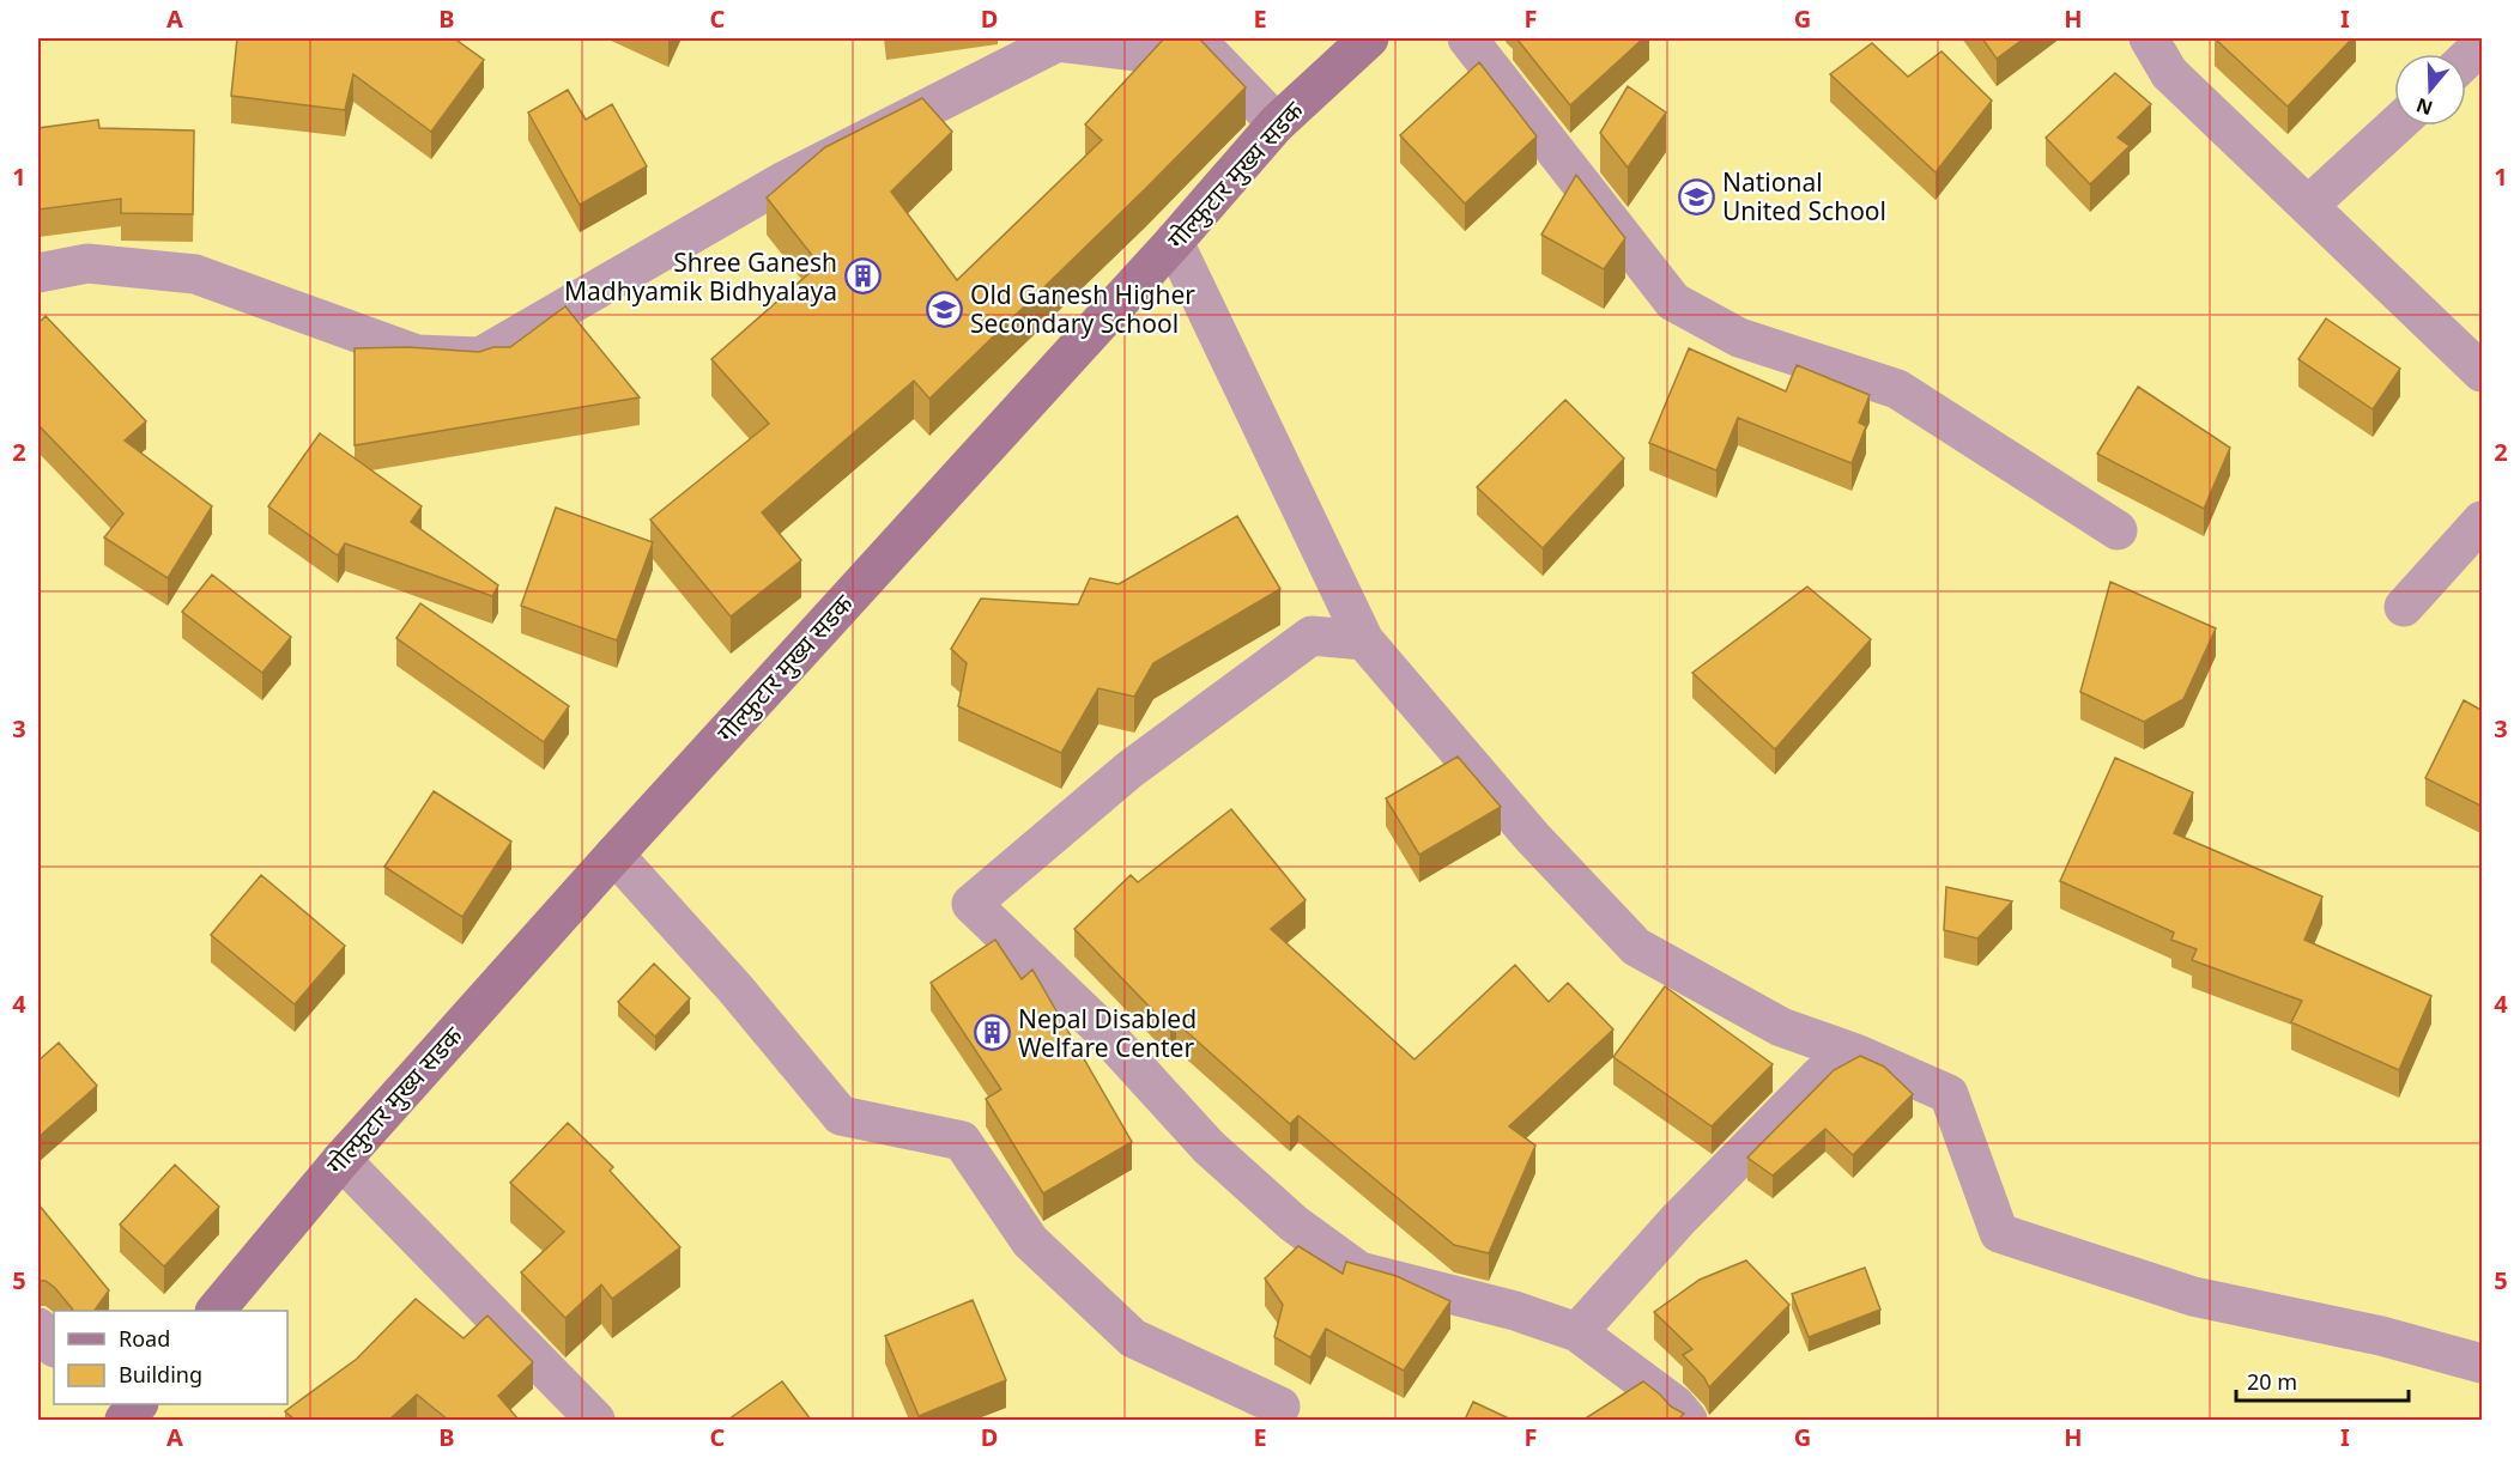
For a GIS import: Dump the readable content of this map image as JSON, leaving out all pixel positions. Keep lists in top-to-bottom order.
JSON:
{
  "streets": {
    "main road": ["गोल्फुटार मुख्य सडक"]
  },
  "places": {
    "school or university": ["National United School", "Old Ganesh Higher Secondary School"],
    "building": ["Shree Ganesh Madhyamik Bidhyalaya", "Nepal Disabled Welfare Center"]
  },
  "legend": ["Road", "Building"],
  "scale_bar": "20 m",
  "north": "bottom",
  "grid": {
    "columns": [
      "A",
      "B",
      "C",
      "D",
      "E",
      "F",
      "G",
      "H",
      "I"
    ],
    "rows": [
      "1",
      "2",
      "3",
      "4",
      "5"
    ]
  }
}
